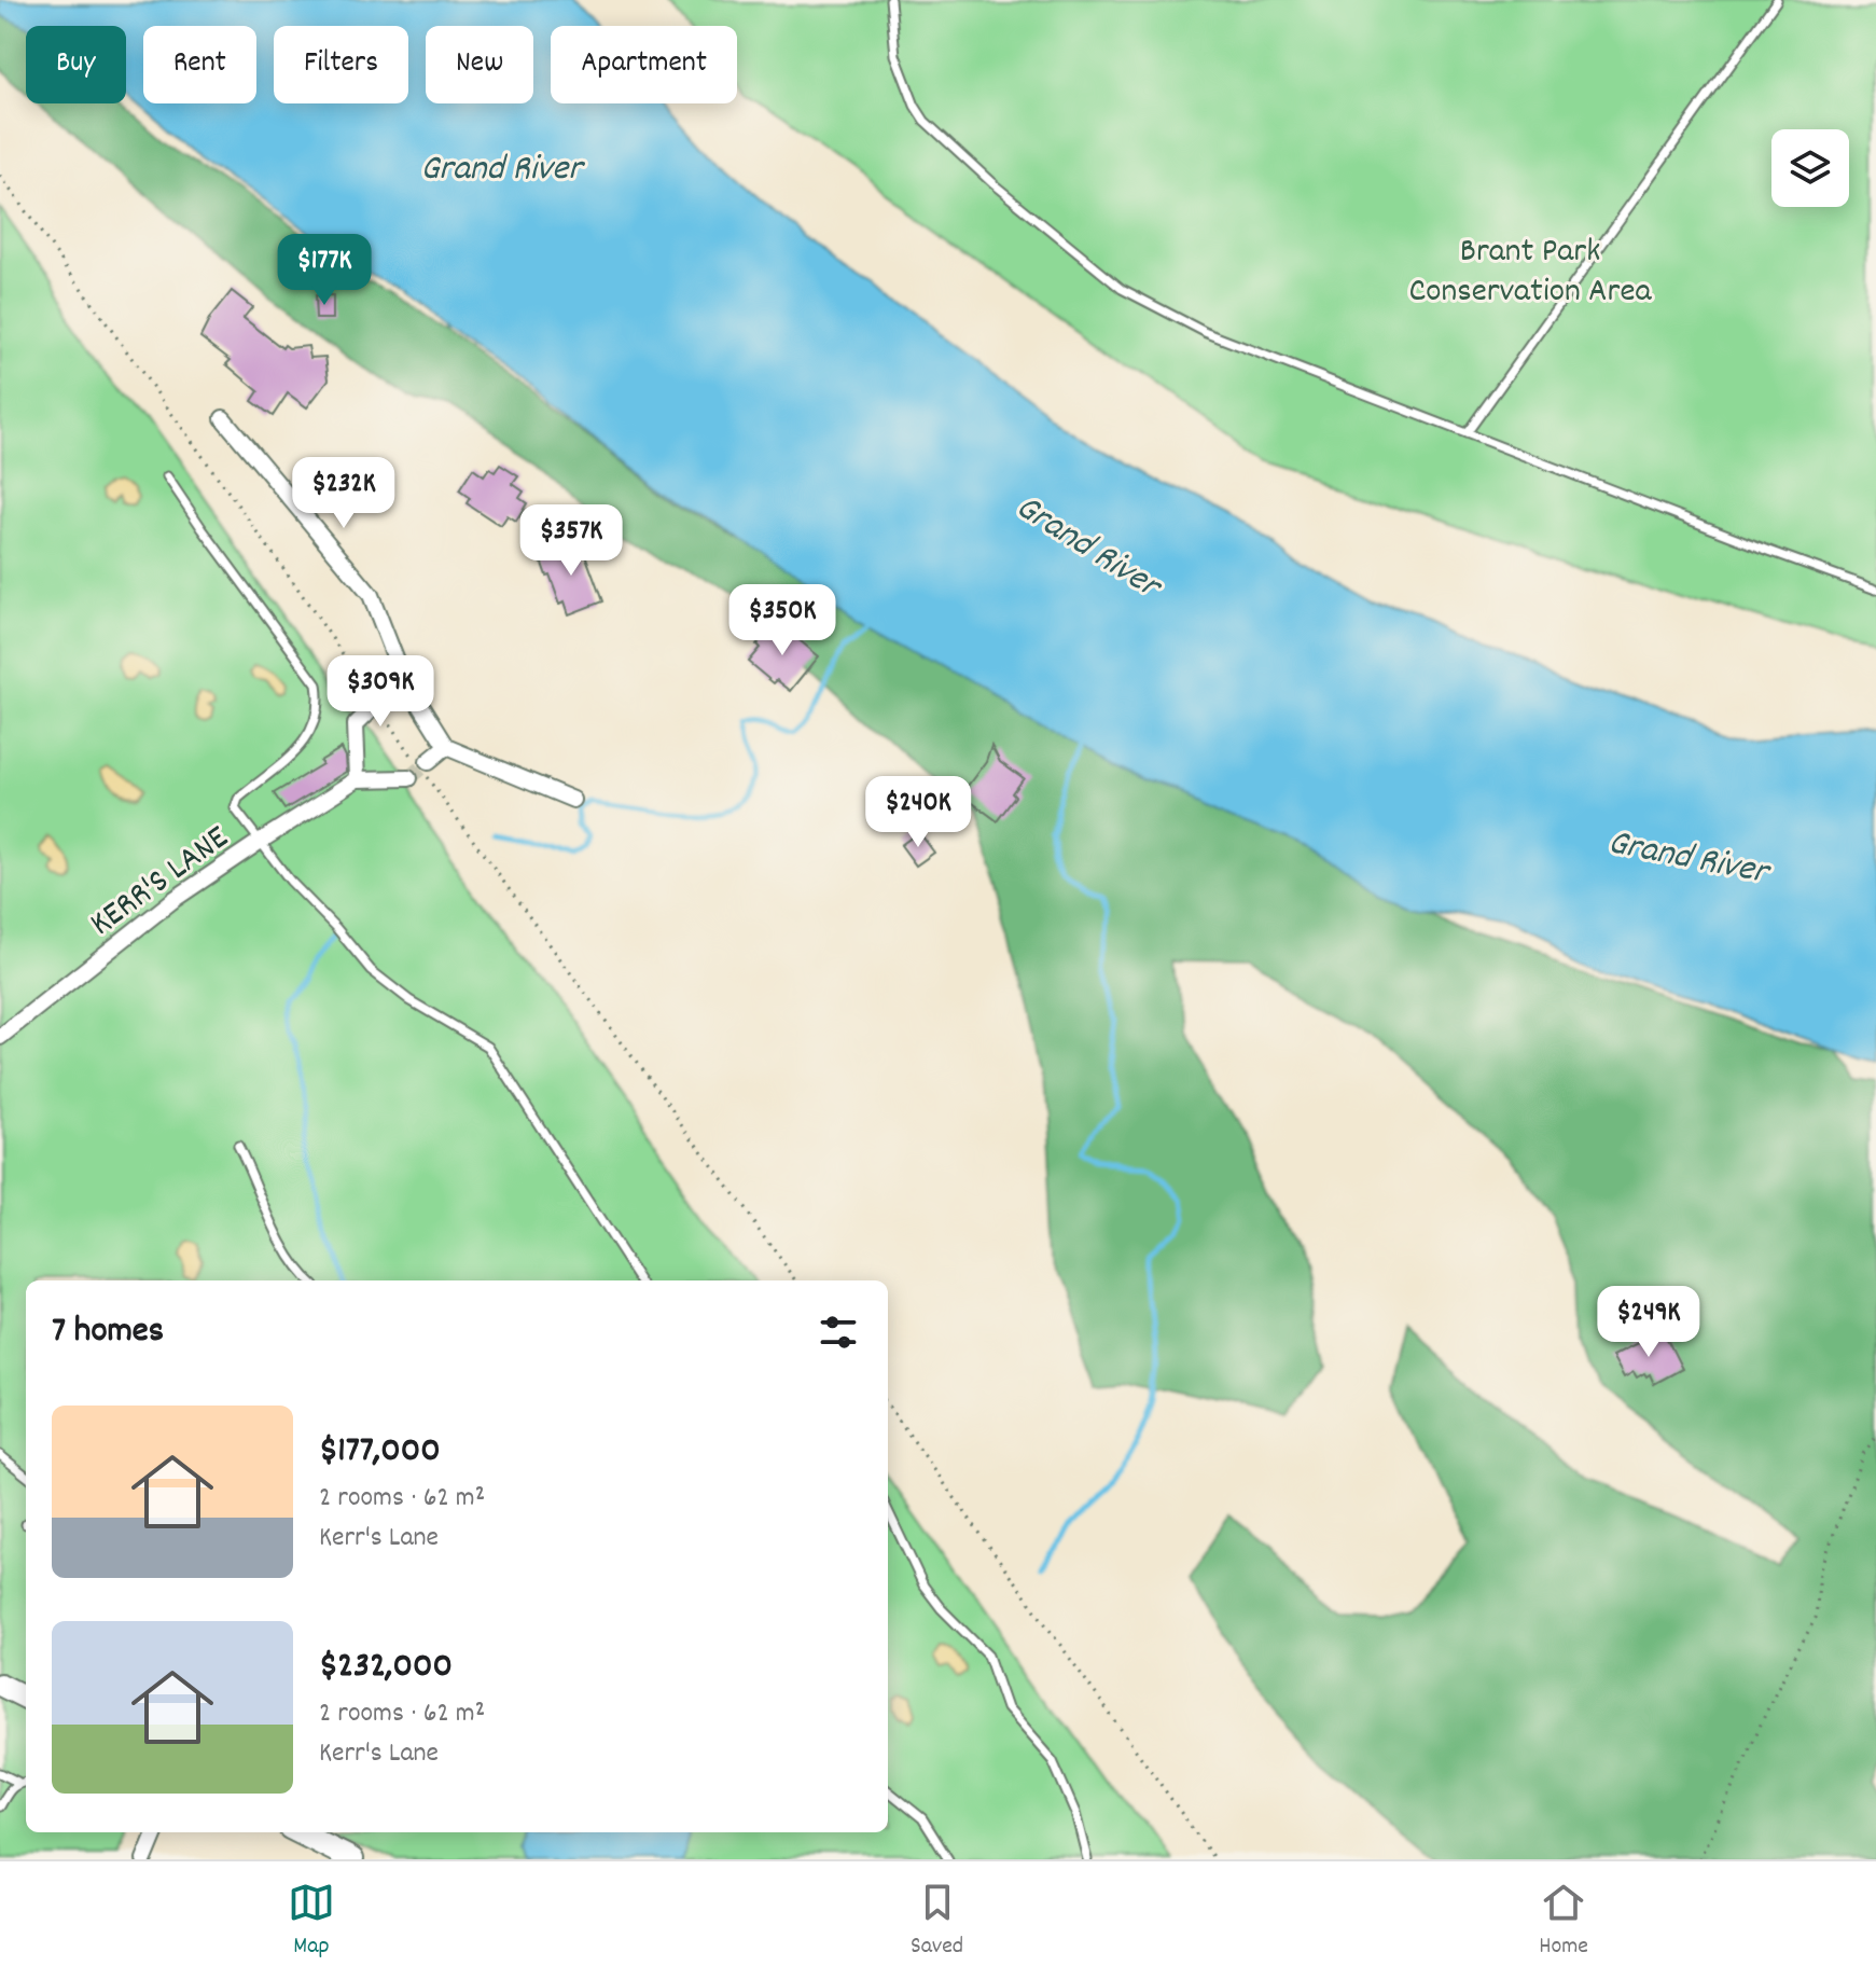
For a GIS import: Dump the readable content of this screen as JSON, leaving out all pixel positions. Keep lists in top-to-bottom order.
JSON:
{
  "streets": {
    "street": ["KERR'S LANE"]
  },
  "water": ["Grand River"],
  "parks": ["Brant Park Conservation Area"],
  "page": {
    "chip": [
      "Buy",
      "Rent",
      "Filters",
      "New",
      "Apartment"
    ],
    "price": [
      "$177K",
      "$232K",
      "$357K",
      "$350K",
      "$309K",
      "$240K",
      "$249K"
    ],
    "heading": "7 homes",
    "list": [
      {
        "name": "$177,000",
        "note": "2 rooms · 62 m² · Kerr's Lane"
      },
      {
        "name": "$232,000",
        "note": "2 rooms · 62 m² · Kerr's Lane"
      }
    ],
    "tabs": ["Map", "Saved", "Home"]
  }
}
